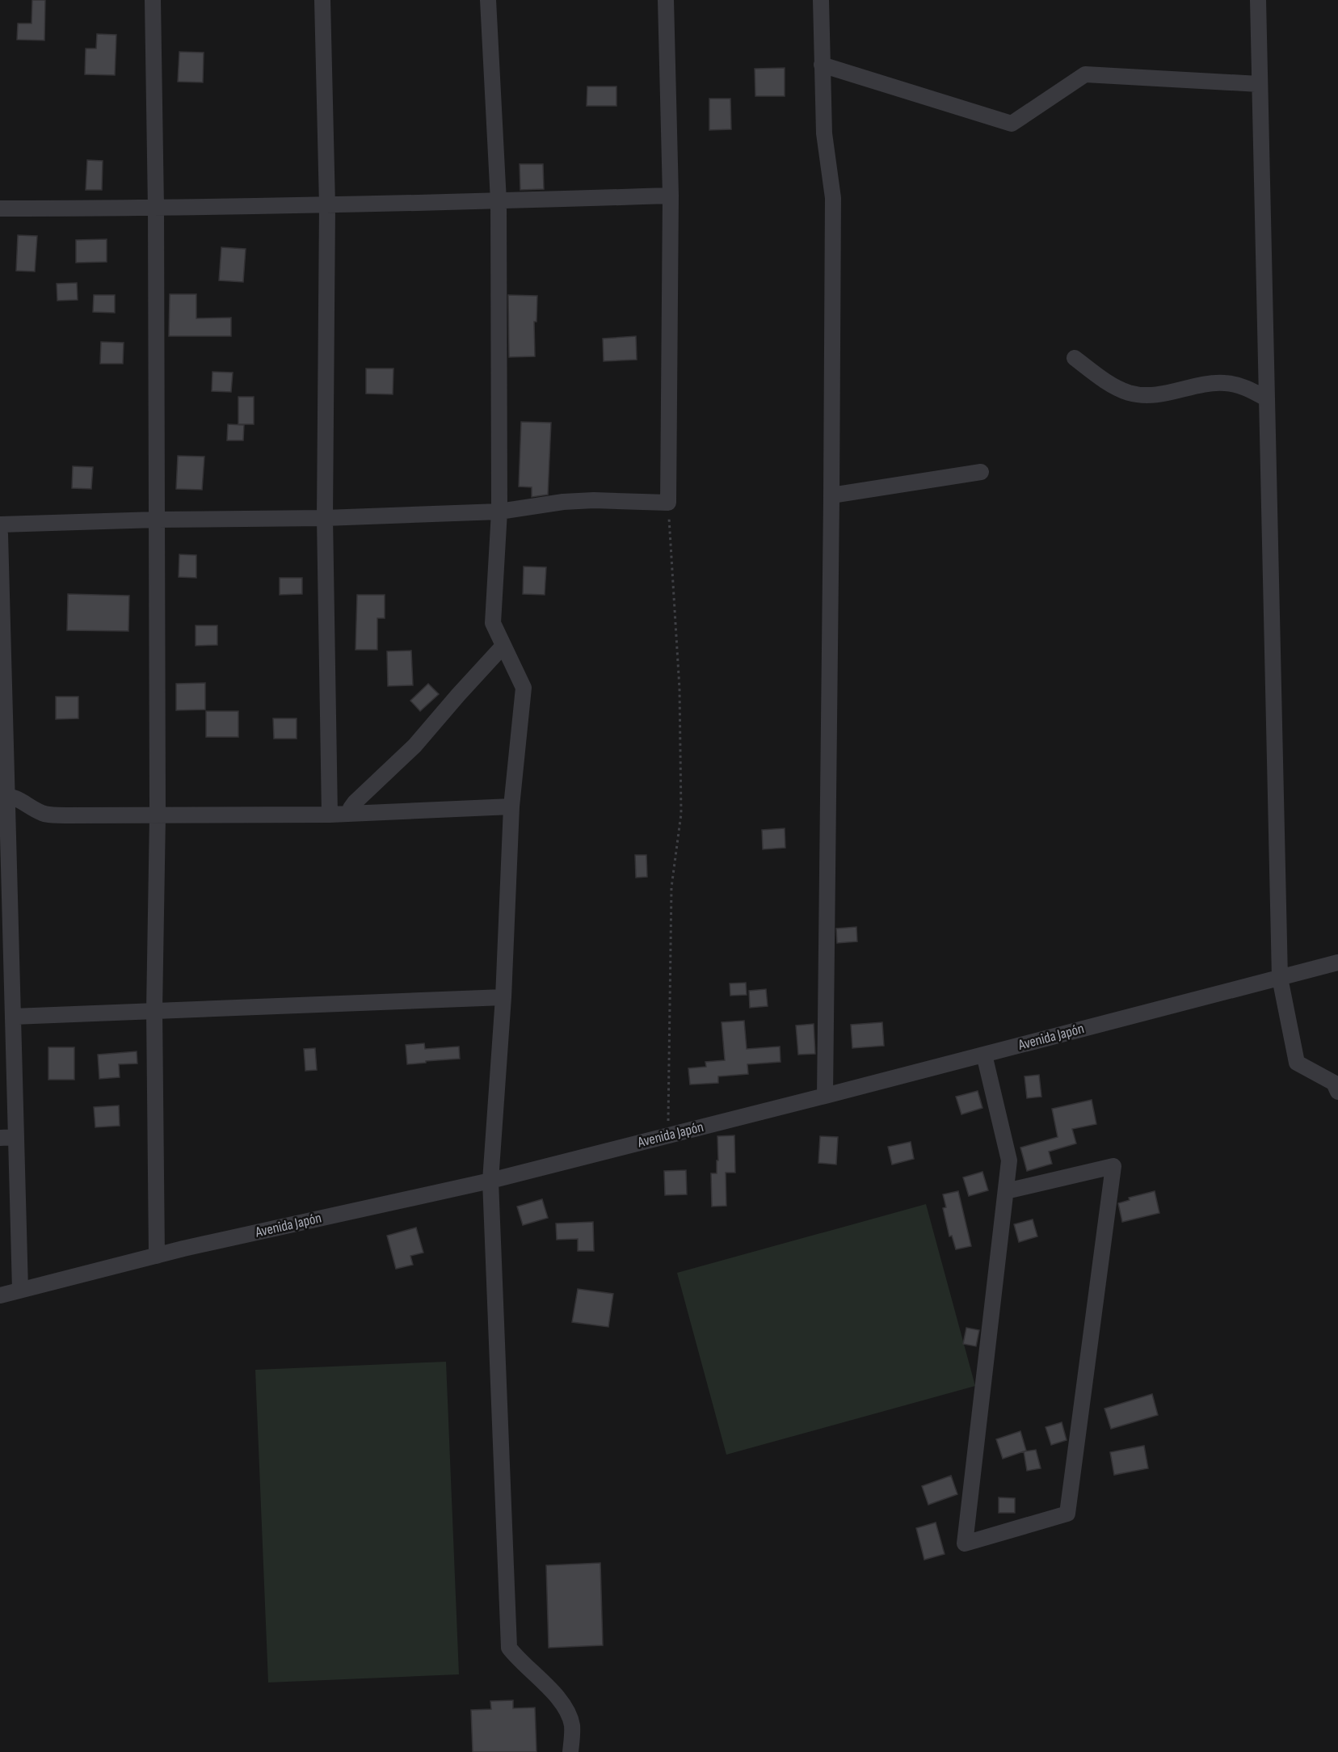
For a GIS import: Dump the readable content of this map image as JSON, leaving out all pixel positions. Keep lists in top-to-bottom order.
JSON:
{
  "streets": {
    "street": ["Avenida Japón"]
  }
}
